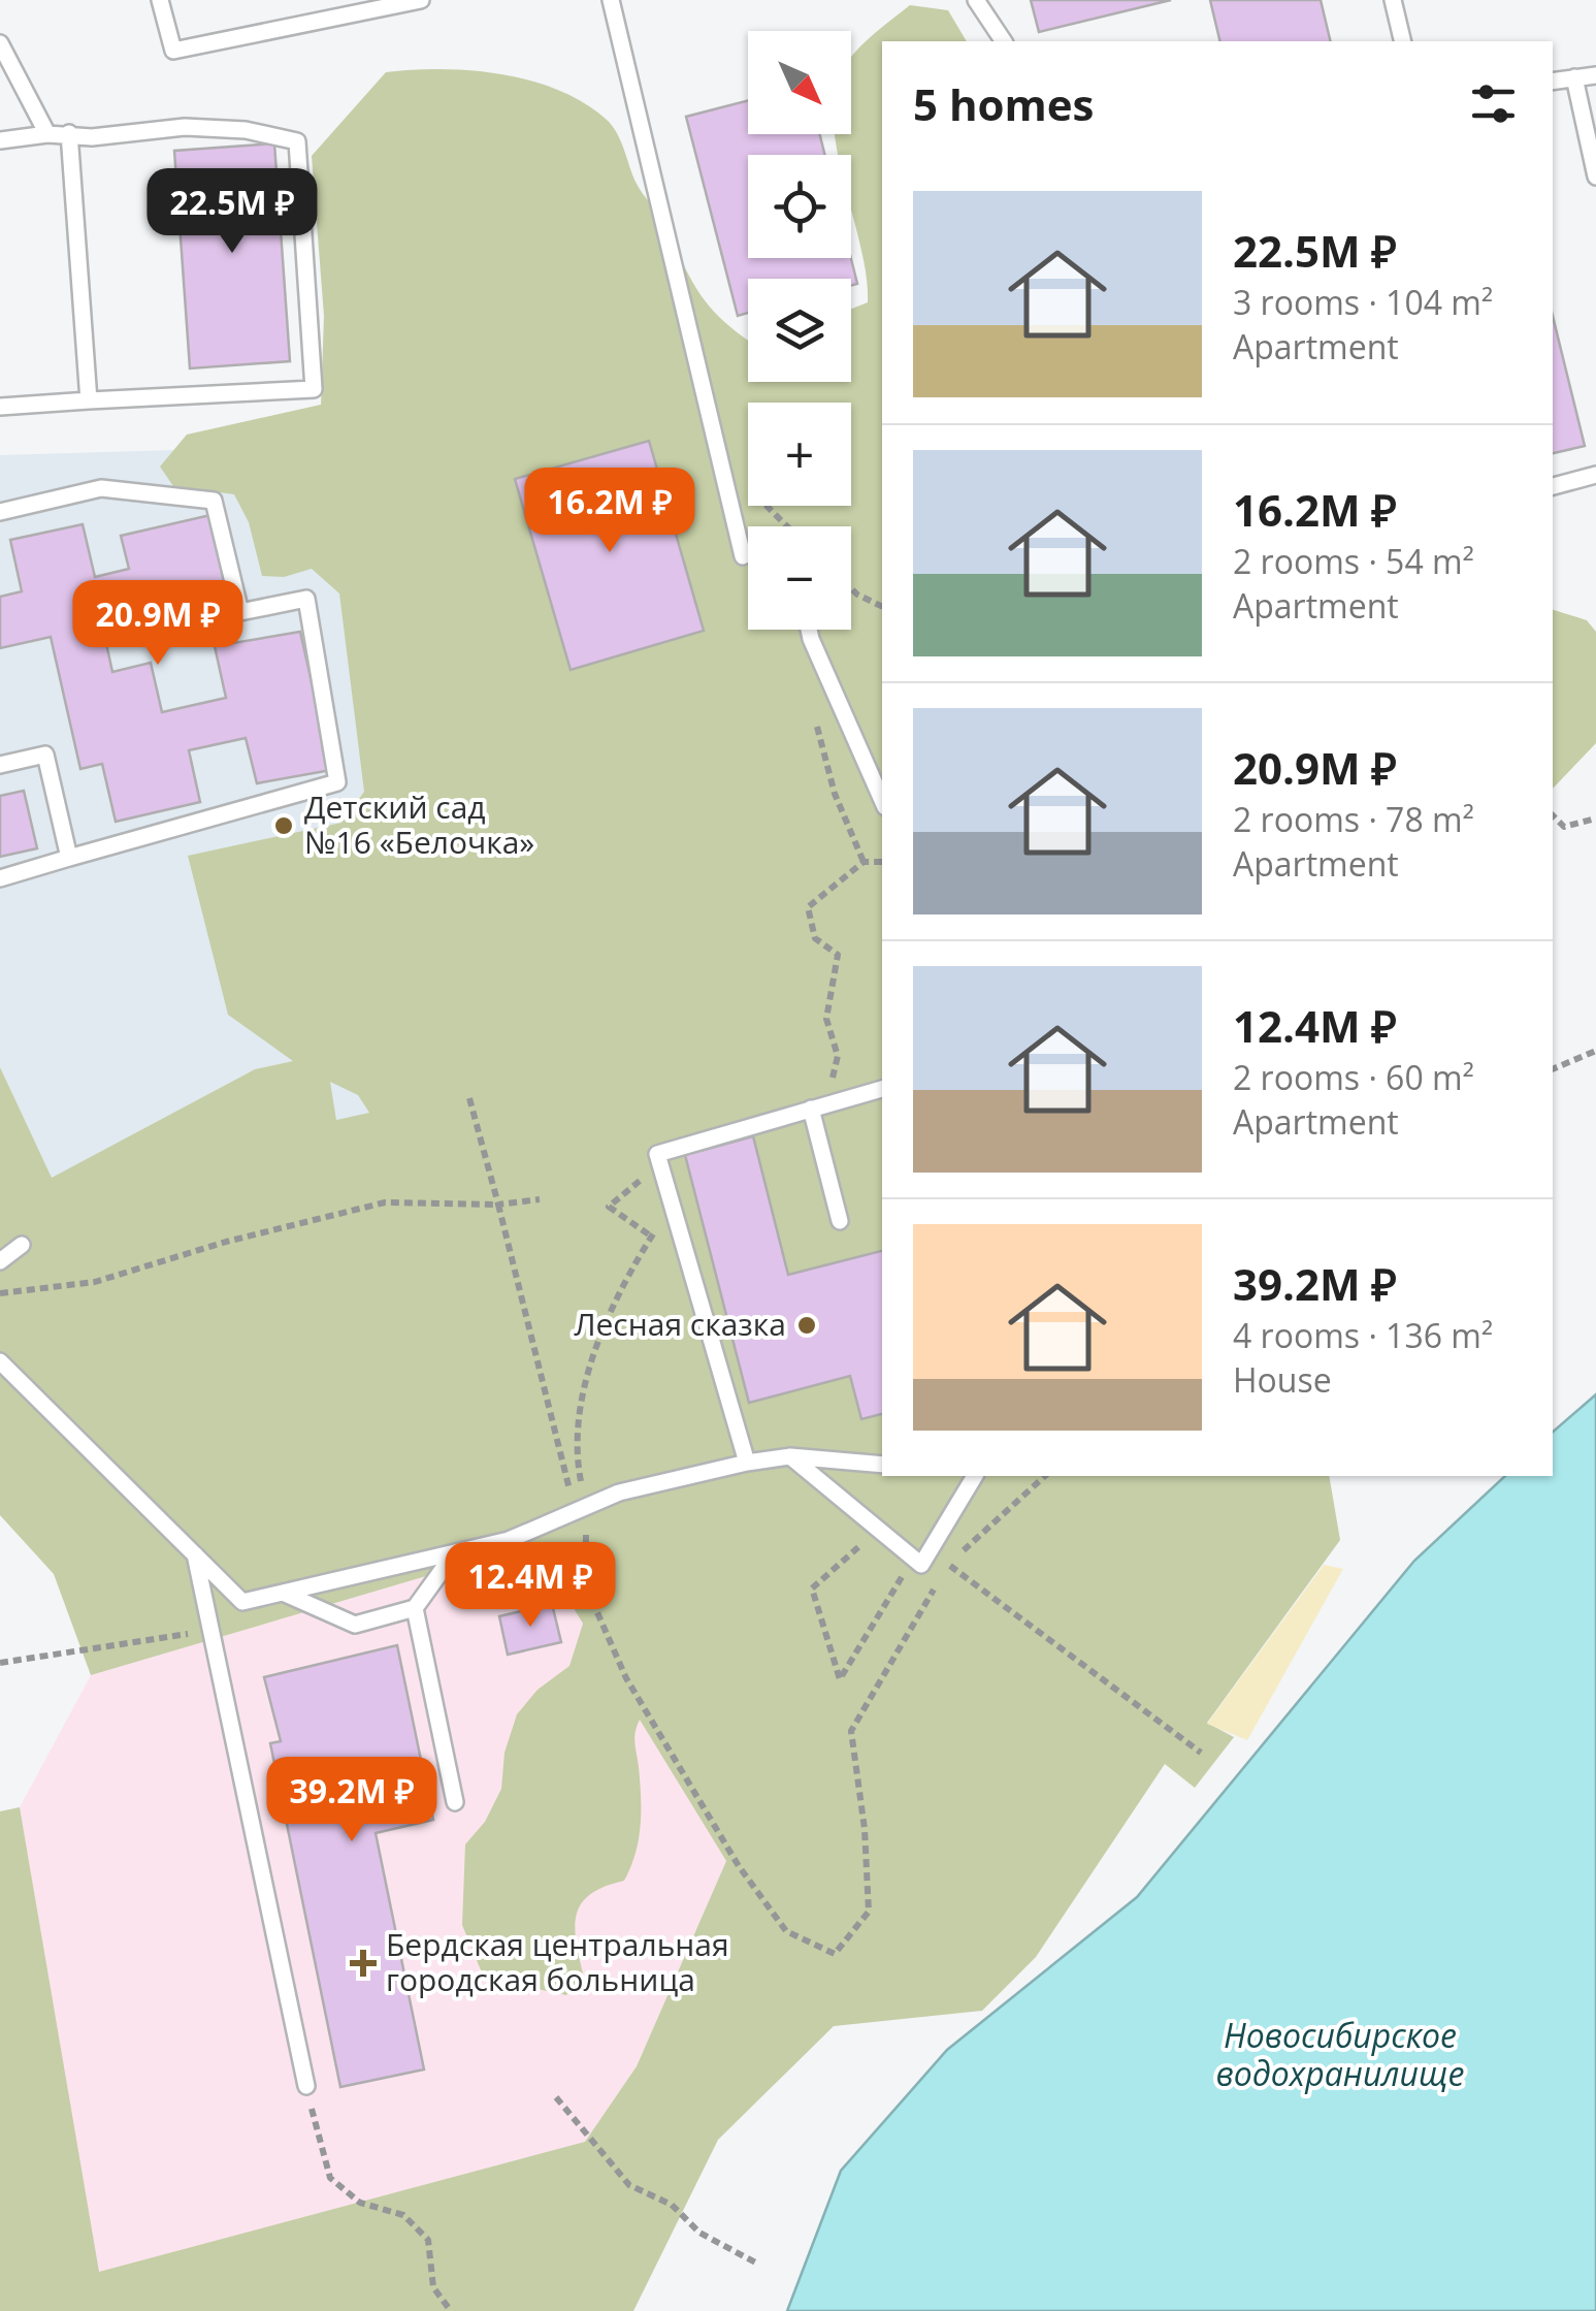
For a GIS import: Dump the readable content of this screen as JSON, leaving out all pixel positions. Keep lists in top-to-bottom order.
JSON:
{
  "water": ["Новосибирское водохранилище"],
  "places": {
    "other": ["Детский сад №16 «Белочка»", "Лесная сказка"],
    "health": ["Бердская центральная городская больница"]
  },
  "north": "bottom right",
  "page": {
    "map_buttons": ["+", "−"],
    "heading": "5 homes",
    "list": [
      {
        "name": "22.5M ₽",
        "note": "3 rooms · 104 m² · Apartment"
      },
      {
        "name": "16.2M ₽",
        "note": "2 rooms · 54 m² · Apartment"
      },
      {
        "name": "20.9M ₽",
        "note": "2 rooms · 78 m² · Apartment"
      },
      {
        "name": "12.4M ₽",
        "note": "2 rooms · 60 m² · Apartment"
      },
      {
        "name": "39.2M ₽",
        "note": "4 rooms · 136 m² · House"
      }
    ],
    "price": [
      "22.5M ₽",
      "16.2M ₽",
      "20.9M ₽",
      "12.4M ₽",
      "39.2M ₽"
    ]
  }
}
